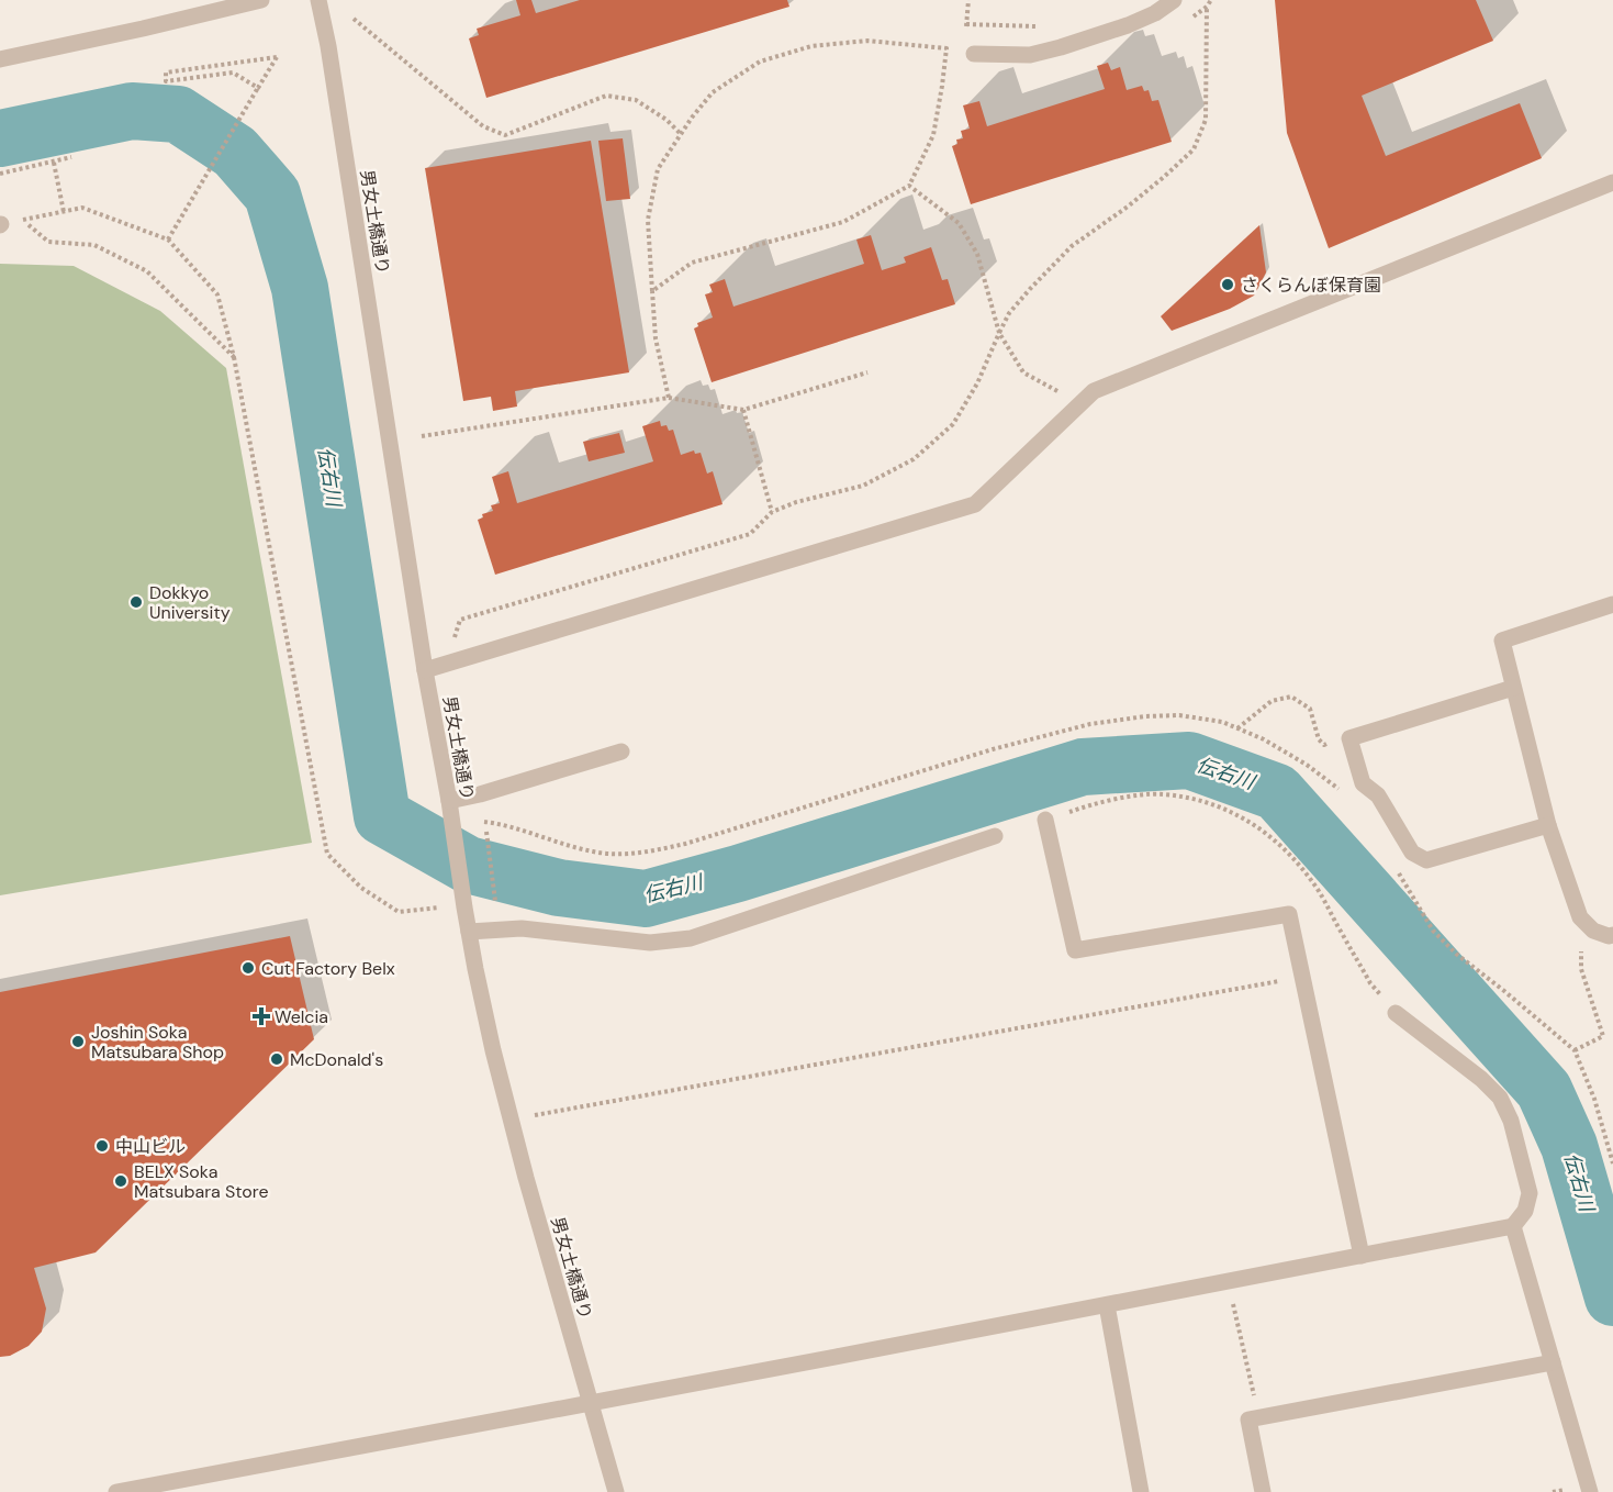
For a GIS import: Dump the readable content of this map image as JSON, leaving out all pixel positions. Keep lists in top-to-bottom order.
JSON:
{
  "streets": {
    "street": ["男女土橋通り"]
  },
  "water": ["伝右川"],
  "places": {
    "other": [
      "さくらんぼ保育園",
      "Dokkyo University",
      "Cut Factory Belx",
      "Joshin Soka Matsubara Shop",
      "McDonald's",
      "中山ビル",
      "BELX Soka Matsubara Store"
    ],
    "health": ["Welcia"]
  }
}
